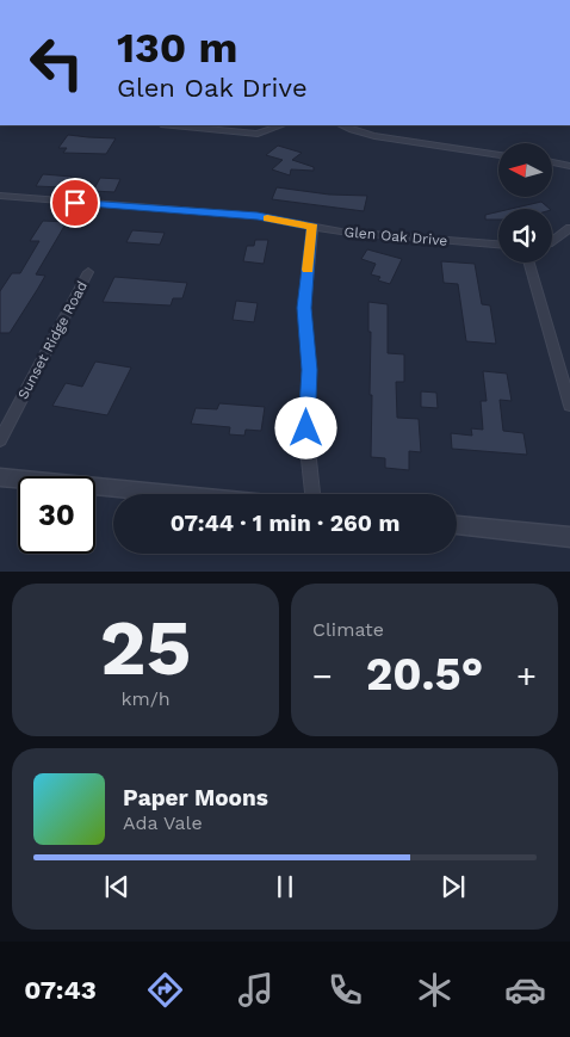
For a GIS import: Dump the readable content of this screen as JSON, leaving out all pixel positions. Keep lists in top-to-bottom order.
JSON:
{
  "streets": {
    "street": ["Glen Oak Drive", "Sunset Ridge Road"]
  },
  "north": "left",
  "page": {
    "turn": ["130 m", "Glen Oak Drive"],
    "limit": "30",
    "trip": "07:44 · 1 min · 260 m",
    "tile": [
      ["25", "km/h"],
      "Climate"
    ],
    "heat": ["−", "20.5°", "+"],
    "song": ["Paper Moons", "Ada Vale"],
    "tabs": "07:43"
  }
}
